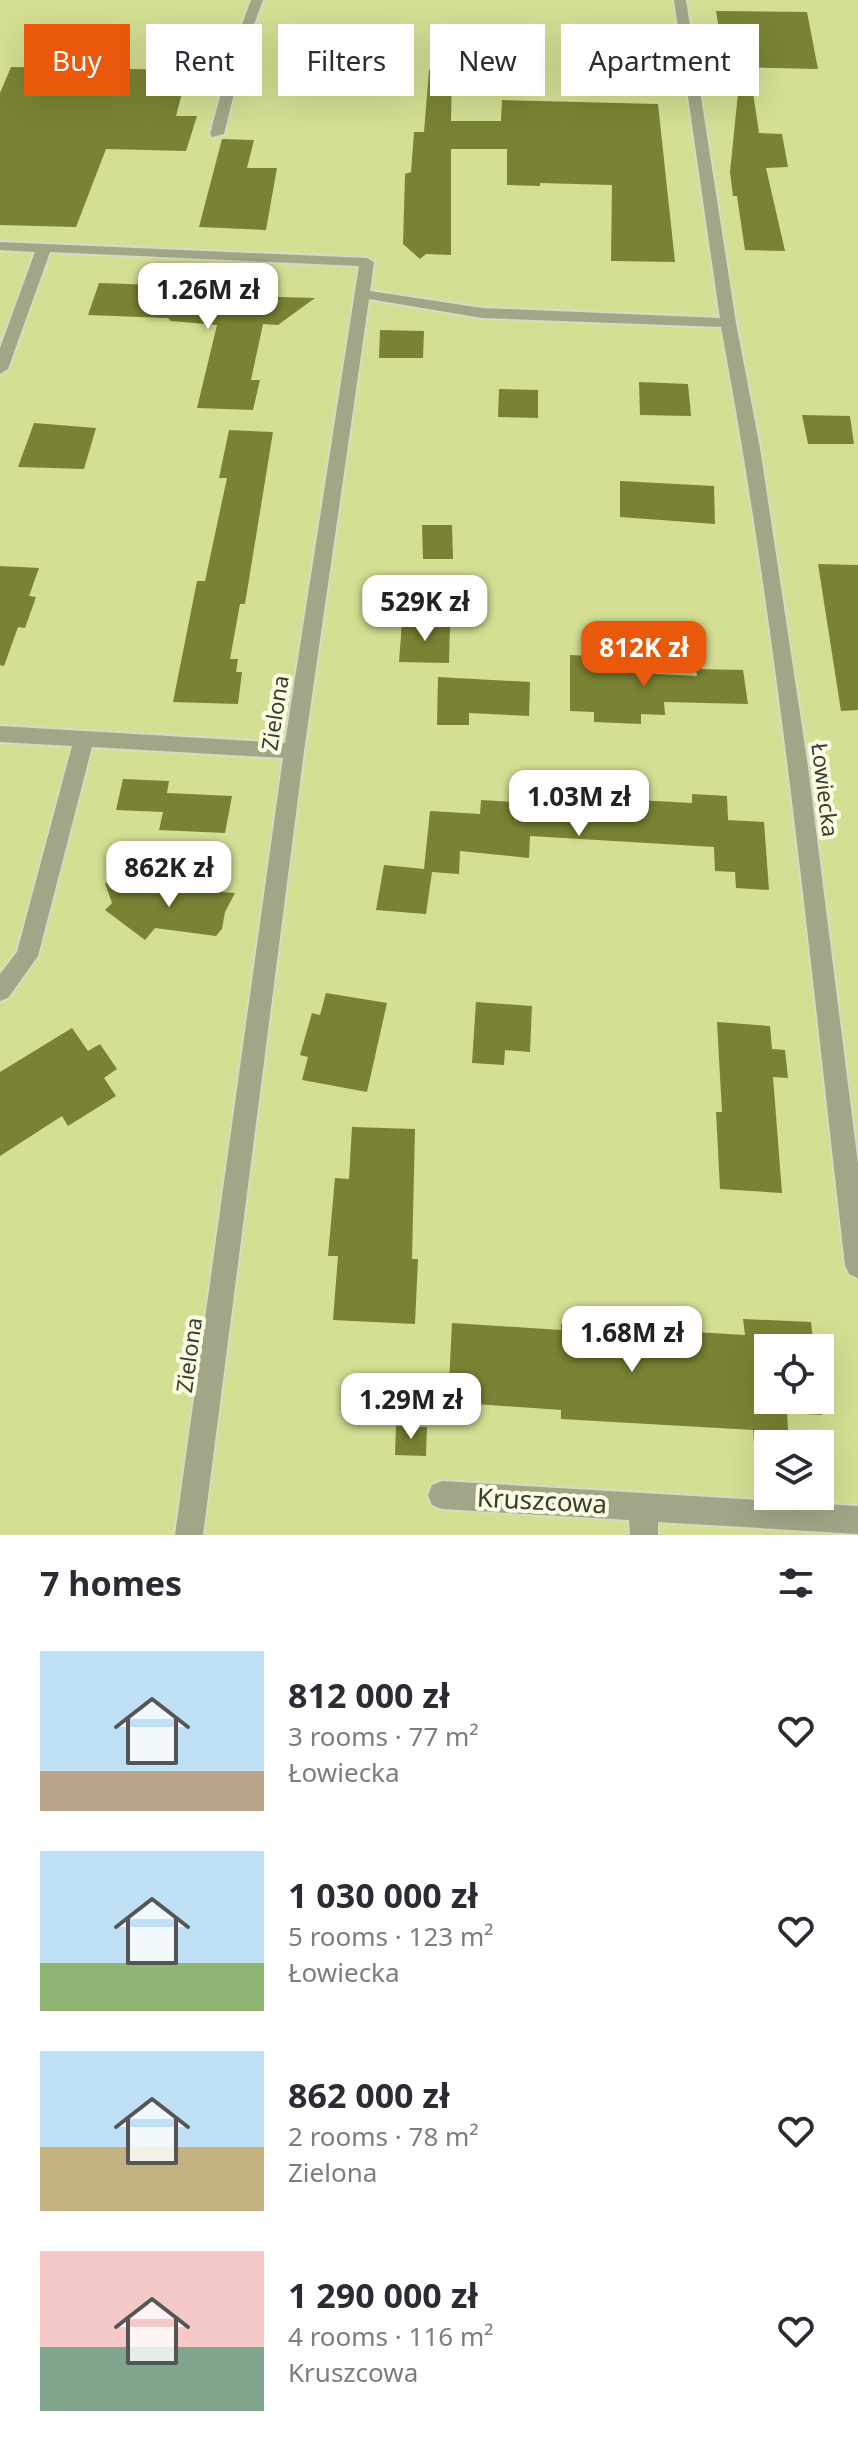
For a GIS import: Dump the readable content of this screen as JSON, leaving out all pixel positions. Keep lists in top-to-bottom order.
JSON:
{
  "streets": {
    "street": ["Zielona", "Łowiecka", "Kruszcowa"]
  },
  "page": {
    "chip": [
      "Buy",
      "Rent",
      "Filters",
      "New",
      "Apartment"
    ],
    "price": [
      "1.26M zł",
      "529K zł",
      "812K zł",
      "1.03M zł",
      "862K zł",
      "1.68M zł",
      "1.29M zł"
    ],
    "heading": "7 homes",
    "list": [
      {
        "name": "812 000 zł",
        "note": "3 rooms · 77 m² · Łowiecka"
      },
      {
        "name": "1 030 000 zł",
        "note": "5 rooms · 123 m² · Łowiecka"
      },
      {
        "name": "862 000 zł",
        "note": "2 rooms · 78 m² · Zielona"
      },
      {
        "name": "1 290 000 zł",
        "note": "4 rooms · 116 m² · Kruszcowa"
      }
    ]
  }
}
